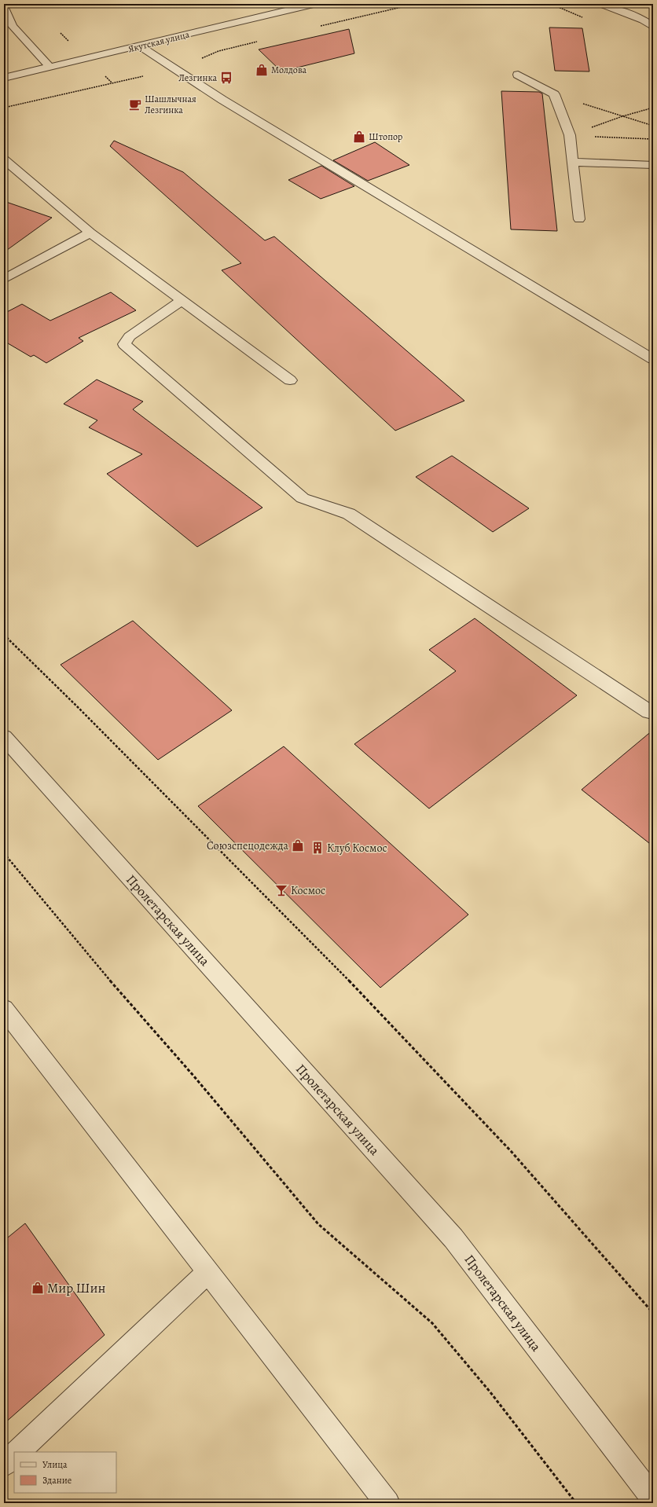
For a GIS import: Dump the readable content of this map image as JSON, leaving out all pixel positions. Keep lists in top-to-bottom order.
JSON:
{
  "streets": {
    "street": ["Якутская улица", "Пролетарская улица"]
  },
  "places": {
    "shop": [
      "Молдова",
      "Штопор",
      "Союзспецодежда",
      "Мир Шин"
    ],
    "bus stop": ["Лезгинка"],
    "cafe": ["Шашлычная Лезгинка"],
    "building": ["Клуб Космос"],
    "bar": ["Космос"]
  },
  "legend": ["Улица", "Здание"]
}
